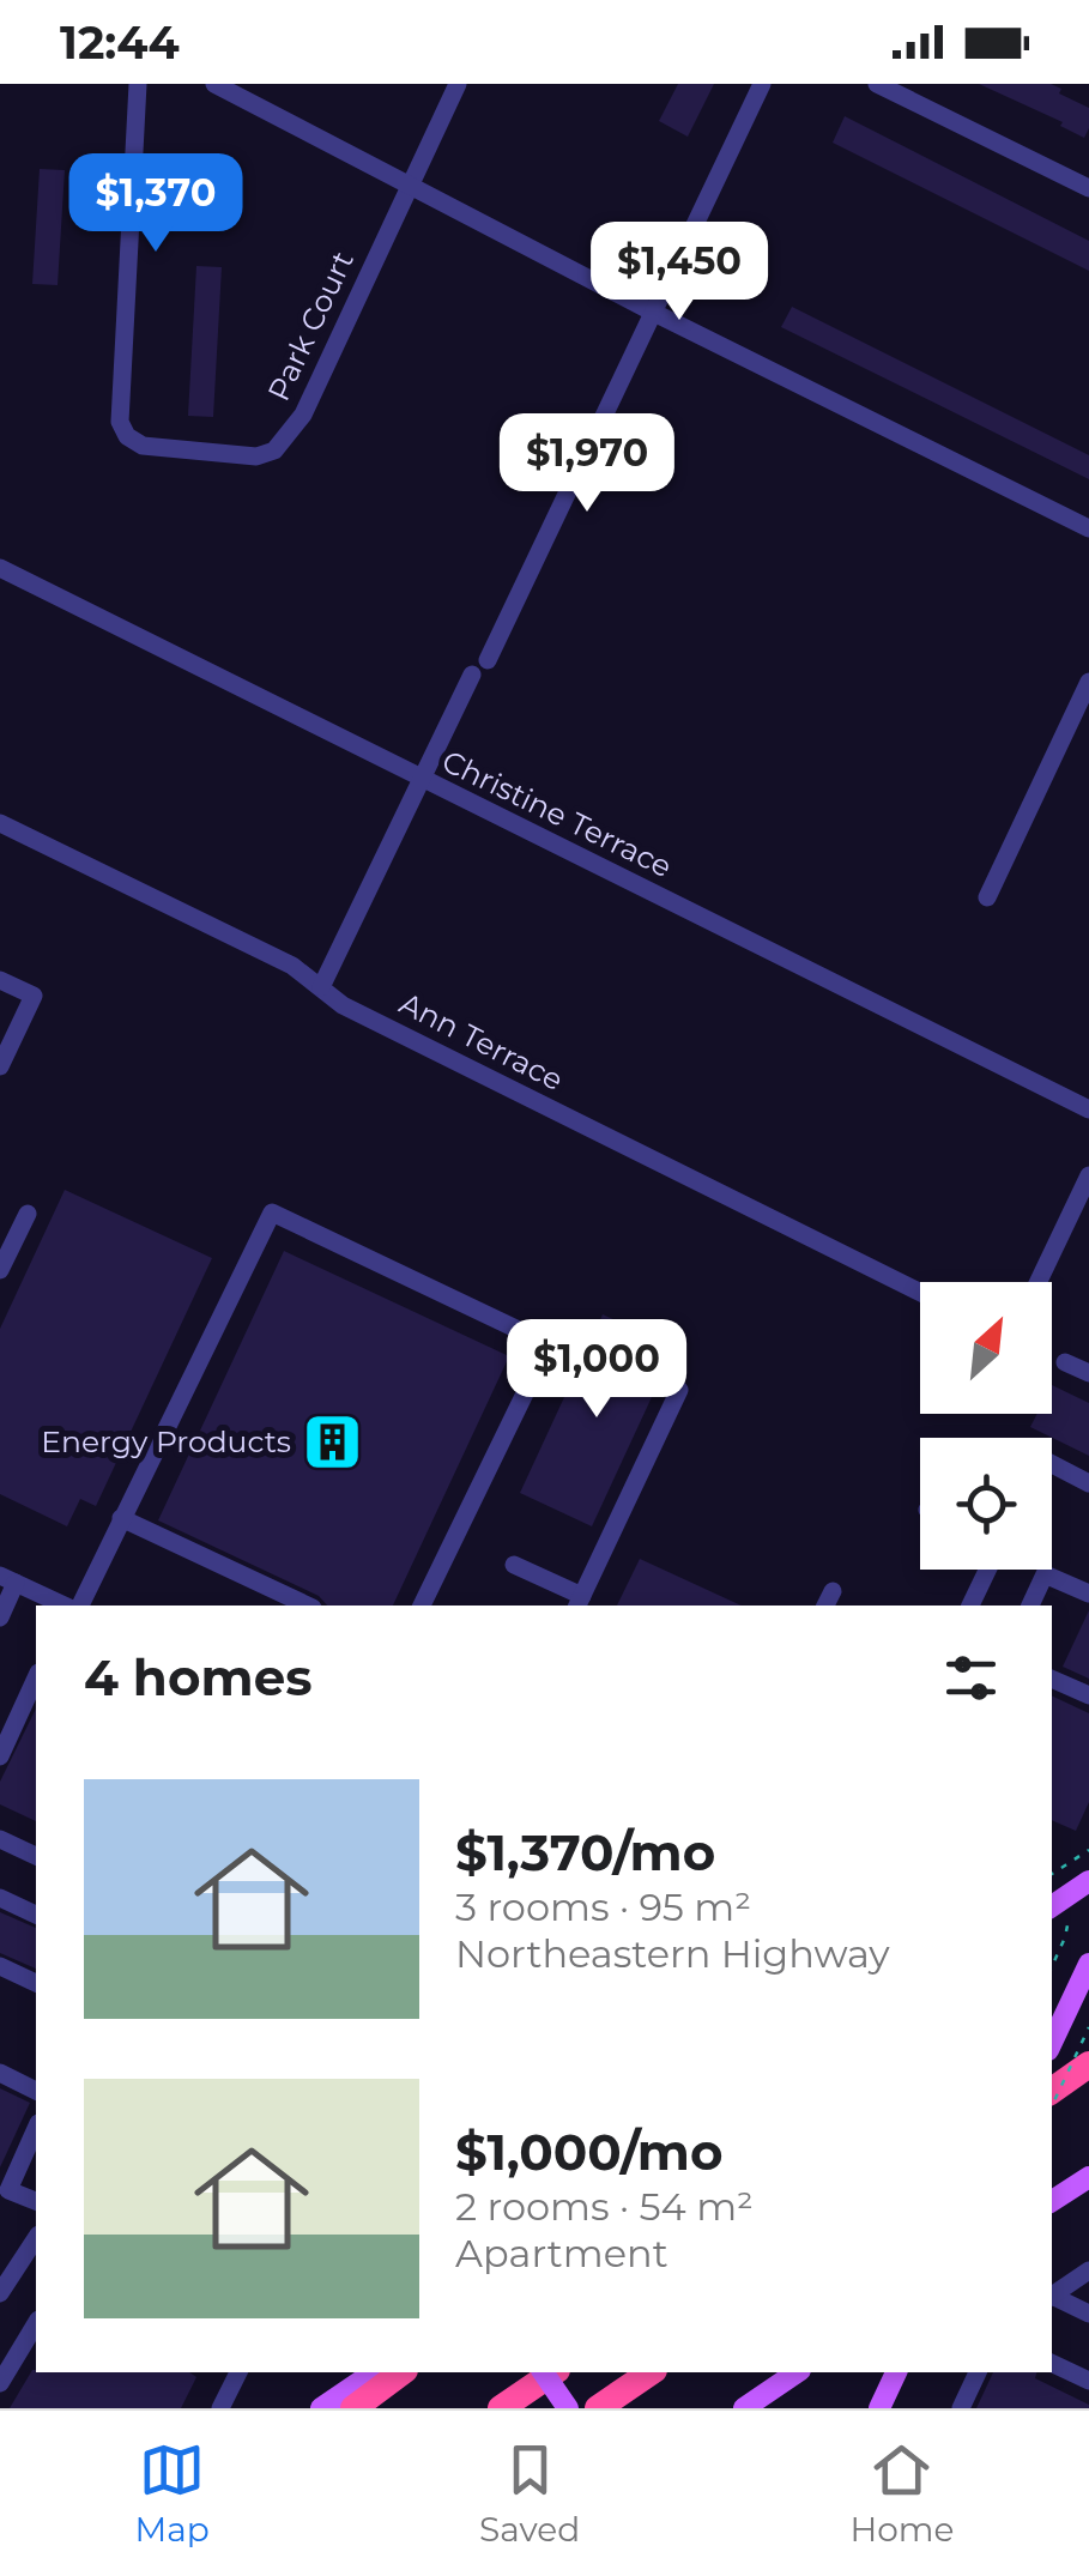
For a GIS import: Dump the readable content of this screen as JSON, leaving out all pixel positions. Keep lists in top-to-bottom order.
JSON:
{
  "streets": {
    "street": ["Park Court", "Christine Terrace", "Ann Terrace"]
  },
  "places": {
    "building": ["Energy Products"]
  },
  "north": "top right",
  "page": {
    "status": "12:44",
    "price": [
      "$1,370",
      "$1,450",
      "$1,970",
      "$1,000"
    ],
    "heading": "4 homes",
    "list": [
      {
        "name": "$1,370/mo",
        "note": "3 rooms · 95 m² · Northeastern Highway"
      },
      {
        "name": "$1,000/mo",
        "note": "2 rooms · 54 m² · Apartment"
      }
    ],
    "tabs": ["Map", "Saved", "Home"]
  }
}
